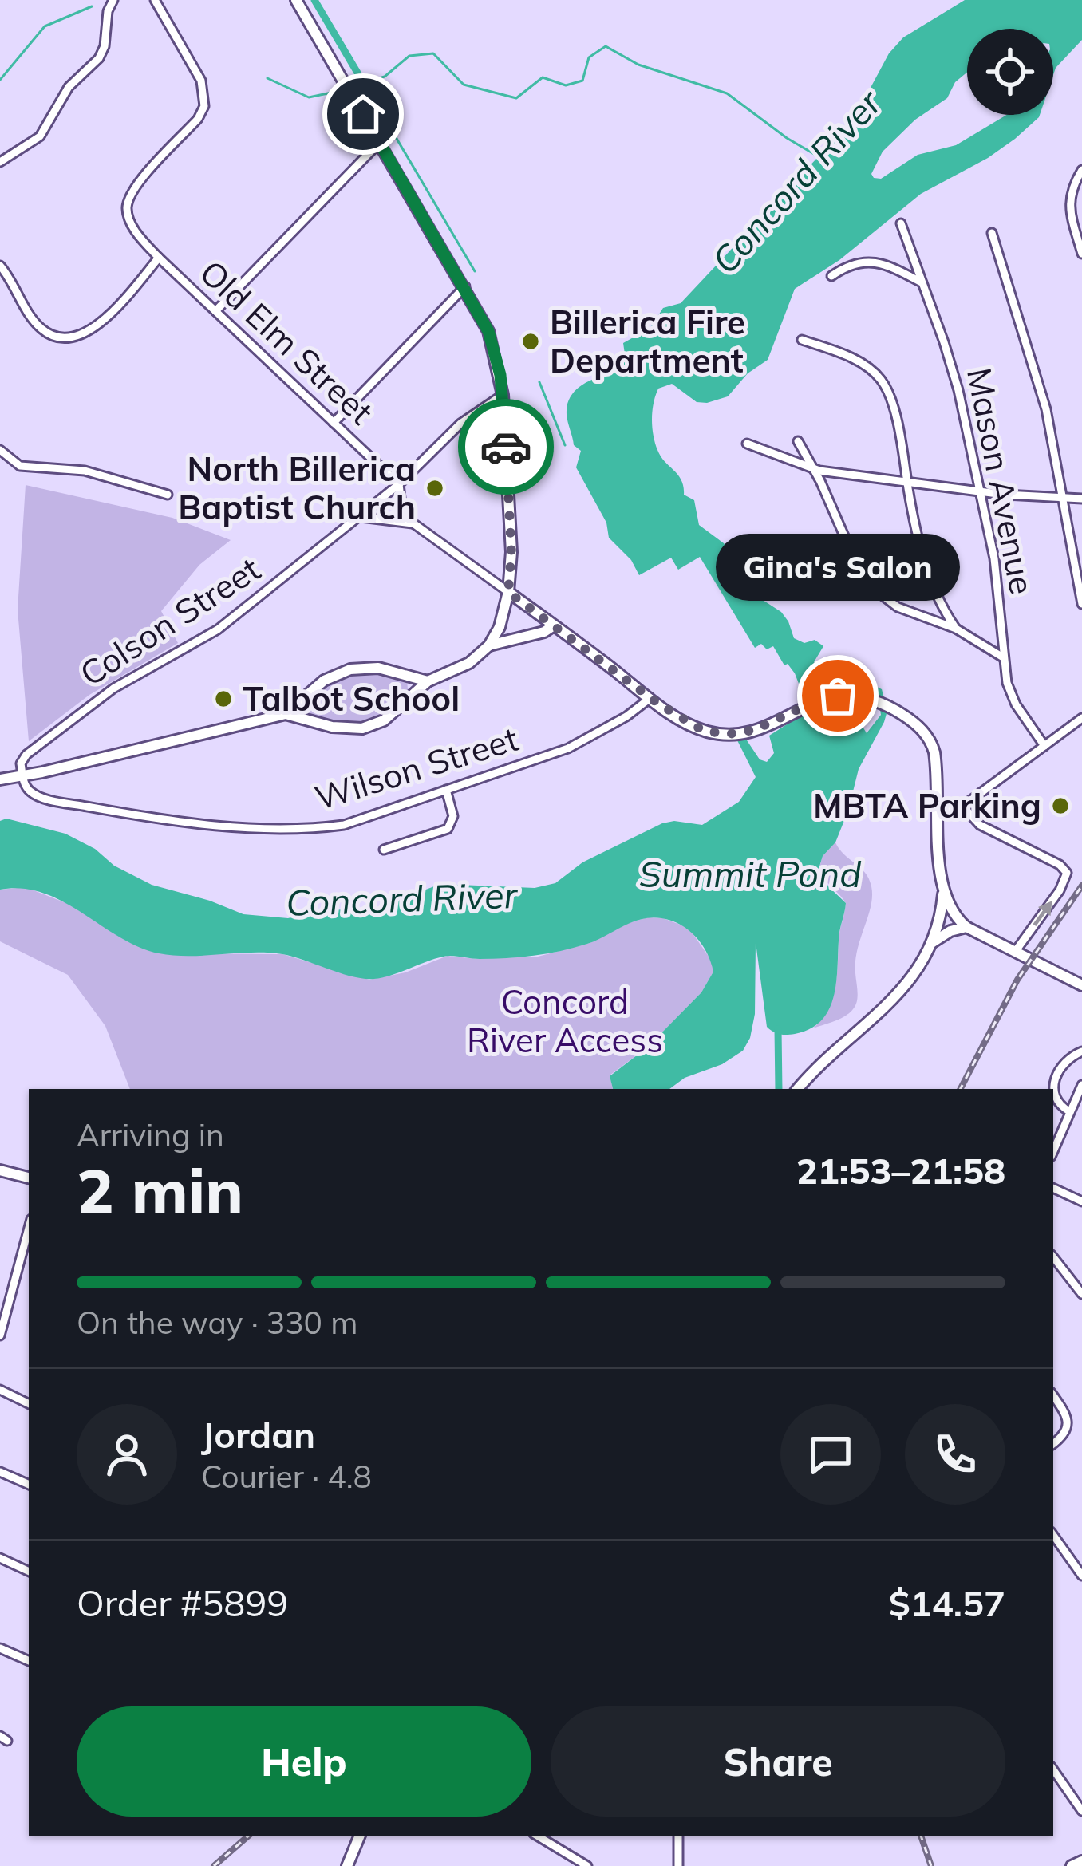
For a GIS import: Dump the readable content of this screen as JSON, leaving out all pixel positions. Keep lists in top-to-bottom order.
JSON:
{
  "streets": {
    "street": [
      "Old Elm Street",
      "Mason Avenue",
      "Colson Street",
      "Wilson Street"
    ]
  },
  "crossings": [
    ["Old Elm Street", "Colson Street"],
    ["Colson Street", "Wilson Street"]
  ],
  "water": ["Concord River", "Summit Pond"],
  "parks": ["Concord River Access"],
  "places": [
    "Billerica Fire Department",
    "North Billerica Baptist Church",
    "Gina's Salon",
    "Talbot School",
    "MBTA Parking"
  ],
  "page": {
    "bubble": "Gina's Salon",
    "heading": ["2 min", "Arriving in", "21:53–21:58"],
    "panel": [
      "Jordan",
      "Courier · 4.8",
      "Order #5899",
      "$14.57"
    ],
    "bar": "On the way · 330 m",
    "buttons": ["Help", "Share"]
  }
}
